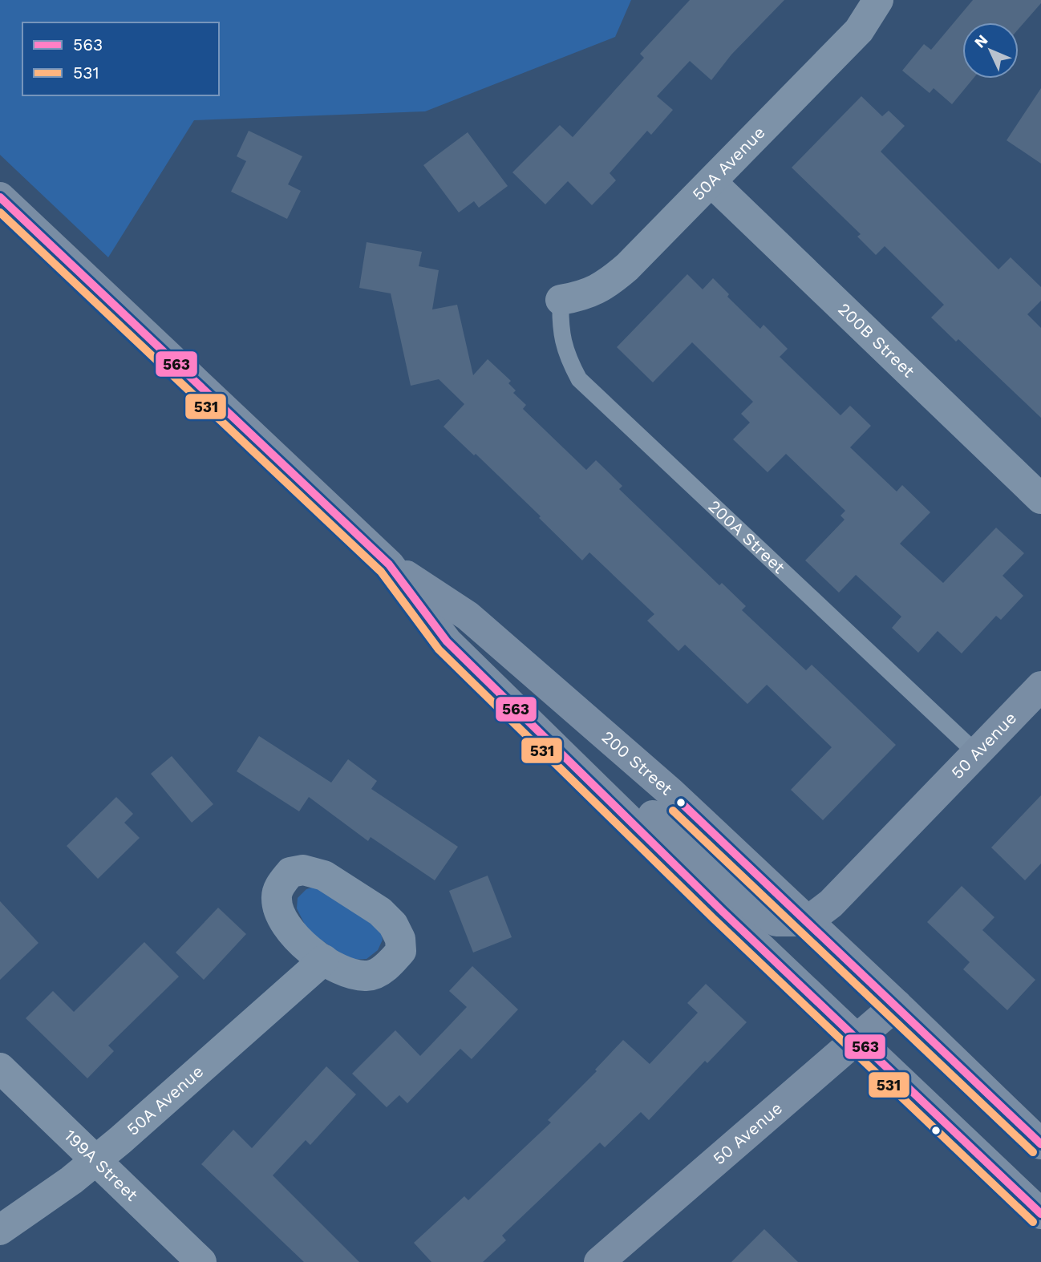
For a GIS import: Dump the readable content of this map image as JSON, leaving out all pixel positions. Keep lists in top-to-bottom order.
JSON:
{
  "streets": {
    "main road": ["50 Avenue", "200 Street"],
    "street": ["50A Avenue", "200B Street", "199A Street"],
    "lane": ["200A Street"]
  },
  "crossings": [
    ["50A Avenue", "200B Street"],
    ["50A Avenue", "200A Street"],
    ["50A Avenue", "199A Street"],
    ["200A Street", "50 Avenue"],
    ["50 Avenue", "200 Street"]
  ],
  "lines": ["transit line 563", "transit line 531"],
  "legend": ["563", "531"],
  "north": "top left"
}
